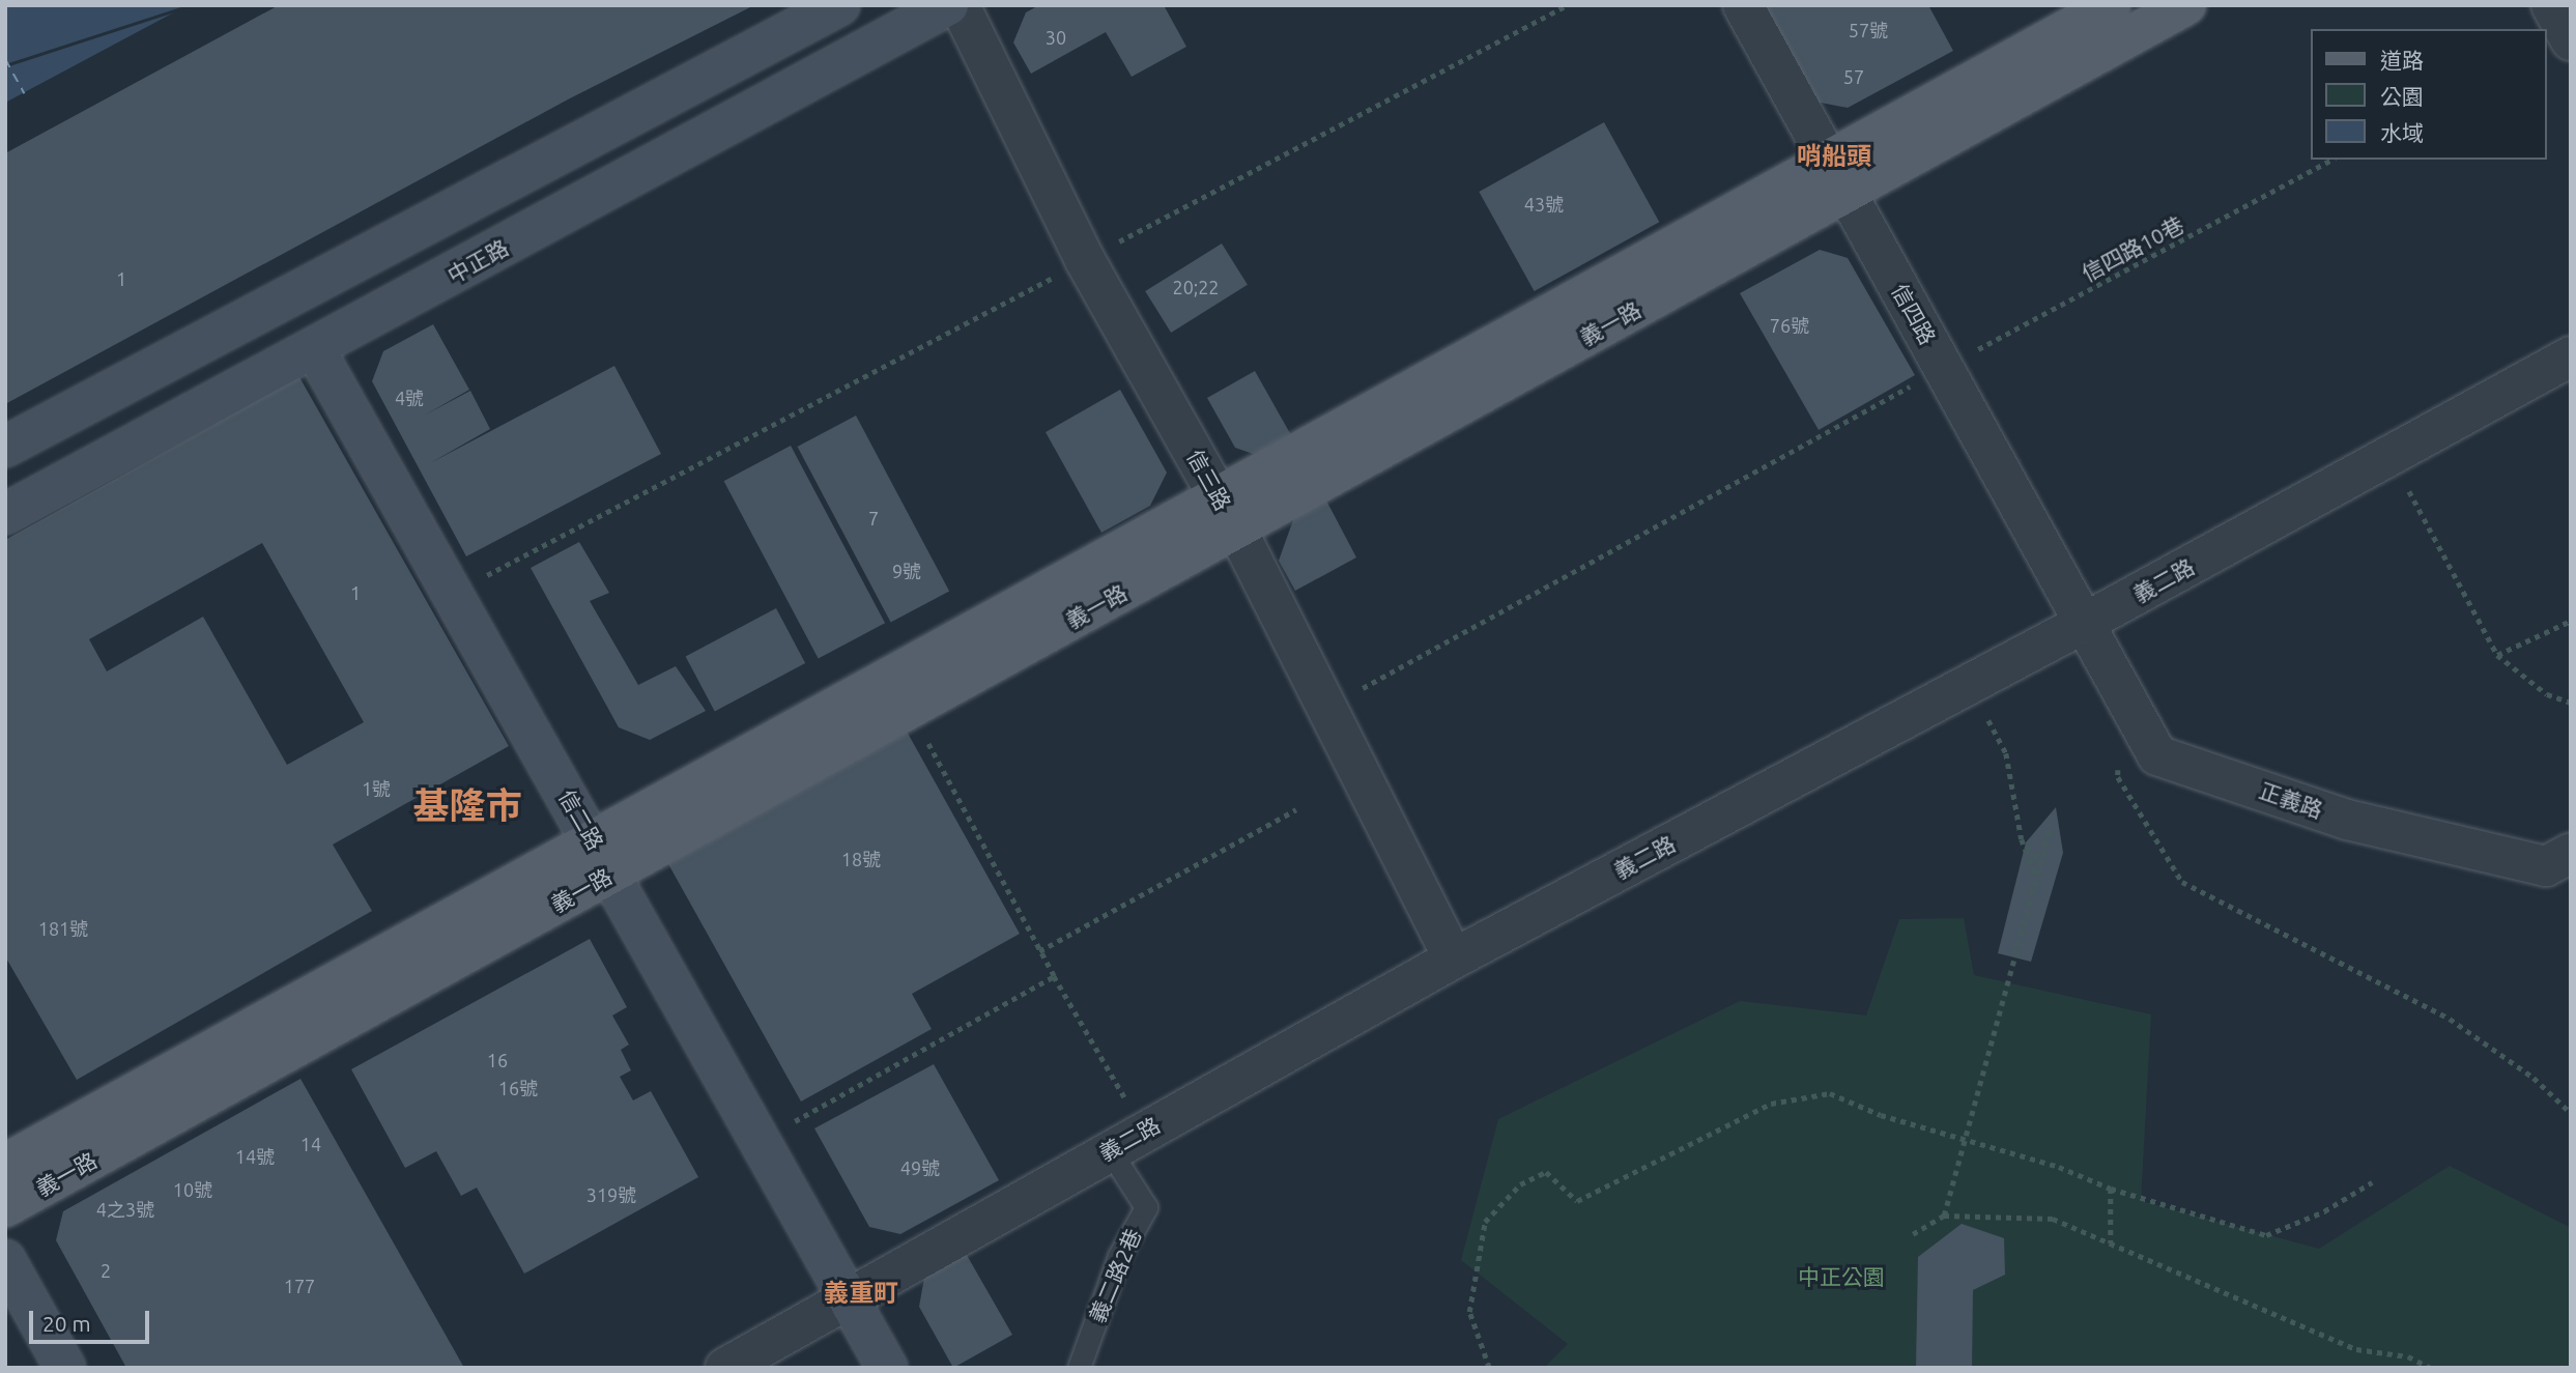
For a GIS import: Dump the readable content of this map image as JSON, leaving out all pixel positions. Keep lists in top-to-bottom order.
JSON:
{
  "streets": {
    "main road": ["義一路"],
    "street": [
      "中正路",
      "信四路",
      "信三路",
      "義二路",
      "正義路",
      "信二路"
    ],
    "lane": ["義二路2巷"],
    "path": ["信四路10巷"]
  },
  "crossings": [
    ["信四路10巷", "信四路"],
    ["信四路10巷", "信三路"],
    ["中正路", "信二路"],
    ["信四路", "義一路"],
    ["信四路", "義二路"],
    ["信四路", "正義路"],
    ["義一路", "信三路"],
    ["義一路", "信二路"],
    ["信三路", "義二路"],
    ["義二路", "正義路"],
    ["義二路", "信二路"],
    ["義二路", "義二路2巷"]
  ],
  "districts": ["哨船頭", "基隆市", "義重町"],
  "parks": ["中正公園"],
  "house_numbers": [
    "57號",
    "30",
    "57",
    "43號",
    "1",
    "20;22",
    "76號",
    "4號",
    "7",
    "9號",
    "1",
    "1號",
    "18號",
    "181號",
    "16",
    "16號",
    "14",
    "14號",
    "49號",
    "10號",
    "319號",
    "4之3號",
    "2",
    "177"
  ],
  "legend": ["道路", "公園", "水域"],
  "scale_bar": "20 m"
}
